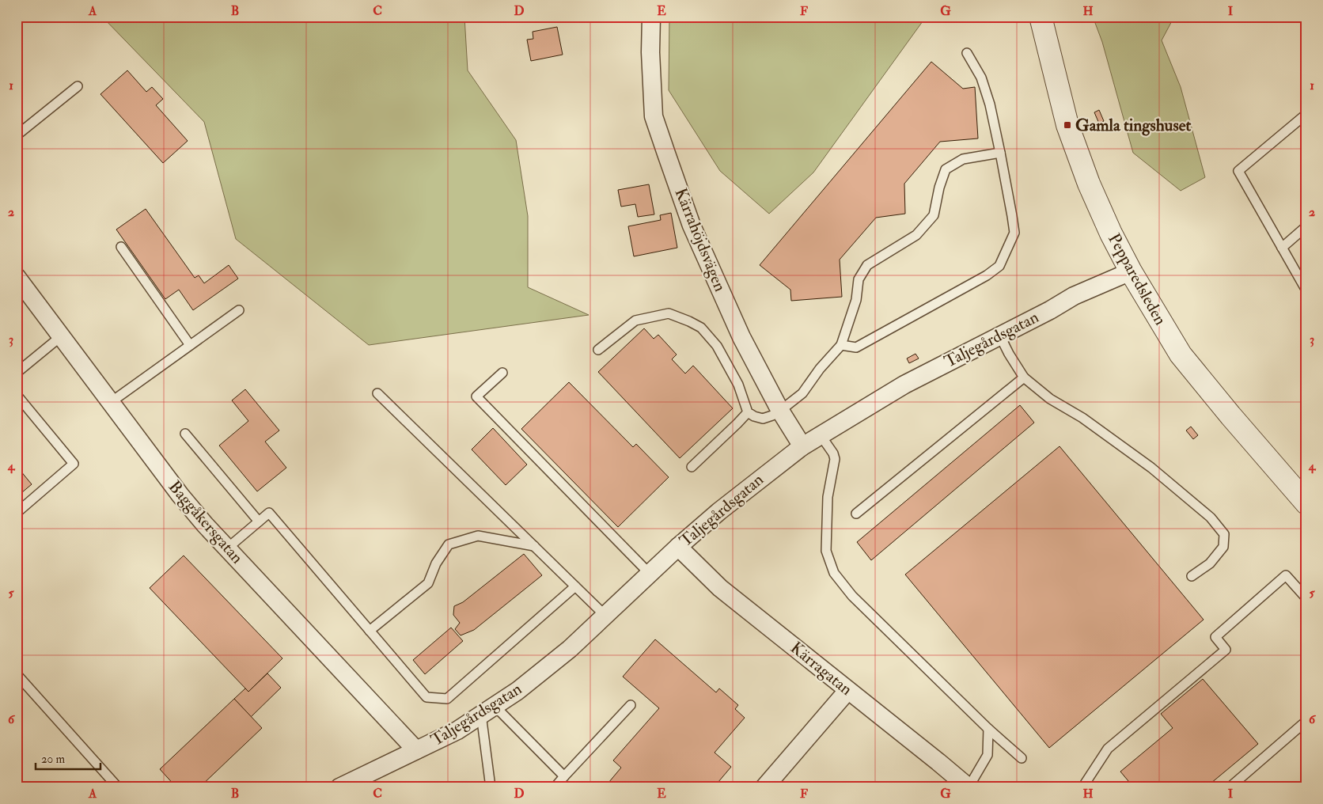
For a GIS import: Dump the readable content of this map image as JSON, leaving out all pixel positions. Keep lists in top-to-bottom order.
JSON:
{
  "streets": {
    "street": [
      "Kärrahöjdsvägen",
      "Pepparedsleden",
      "Taljegårdsgatan",
      "Baggåkersgatan",
      "Kärragatan"
    ]
  },
  "crossings": [
    ["Kärrahöjdsvägen", "Taljegårdsgatan"],
    ["Pepparedsleden", "Taljegårdsgatan"],
    ["Taljegårdsgatan", "Baggåkersgatan"],
    ["Taljegårdsgatan", "Kärragatan"]
  ],
  "places": {
    "transit": ["Gamla tingshuset"]
  },
  "scale_bar": "20 m",
  "grid": {
    "columns": [
      "A",
      "B",
      "C",
      "D",
      "E",
      "F",
      "G",
      "H",
      "I"
    ],
    "rows": [
      "1",
      "2",
      "3",
      "4",
      "5",
      "6"
    ]
  }
}
